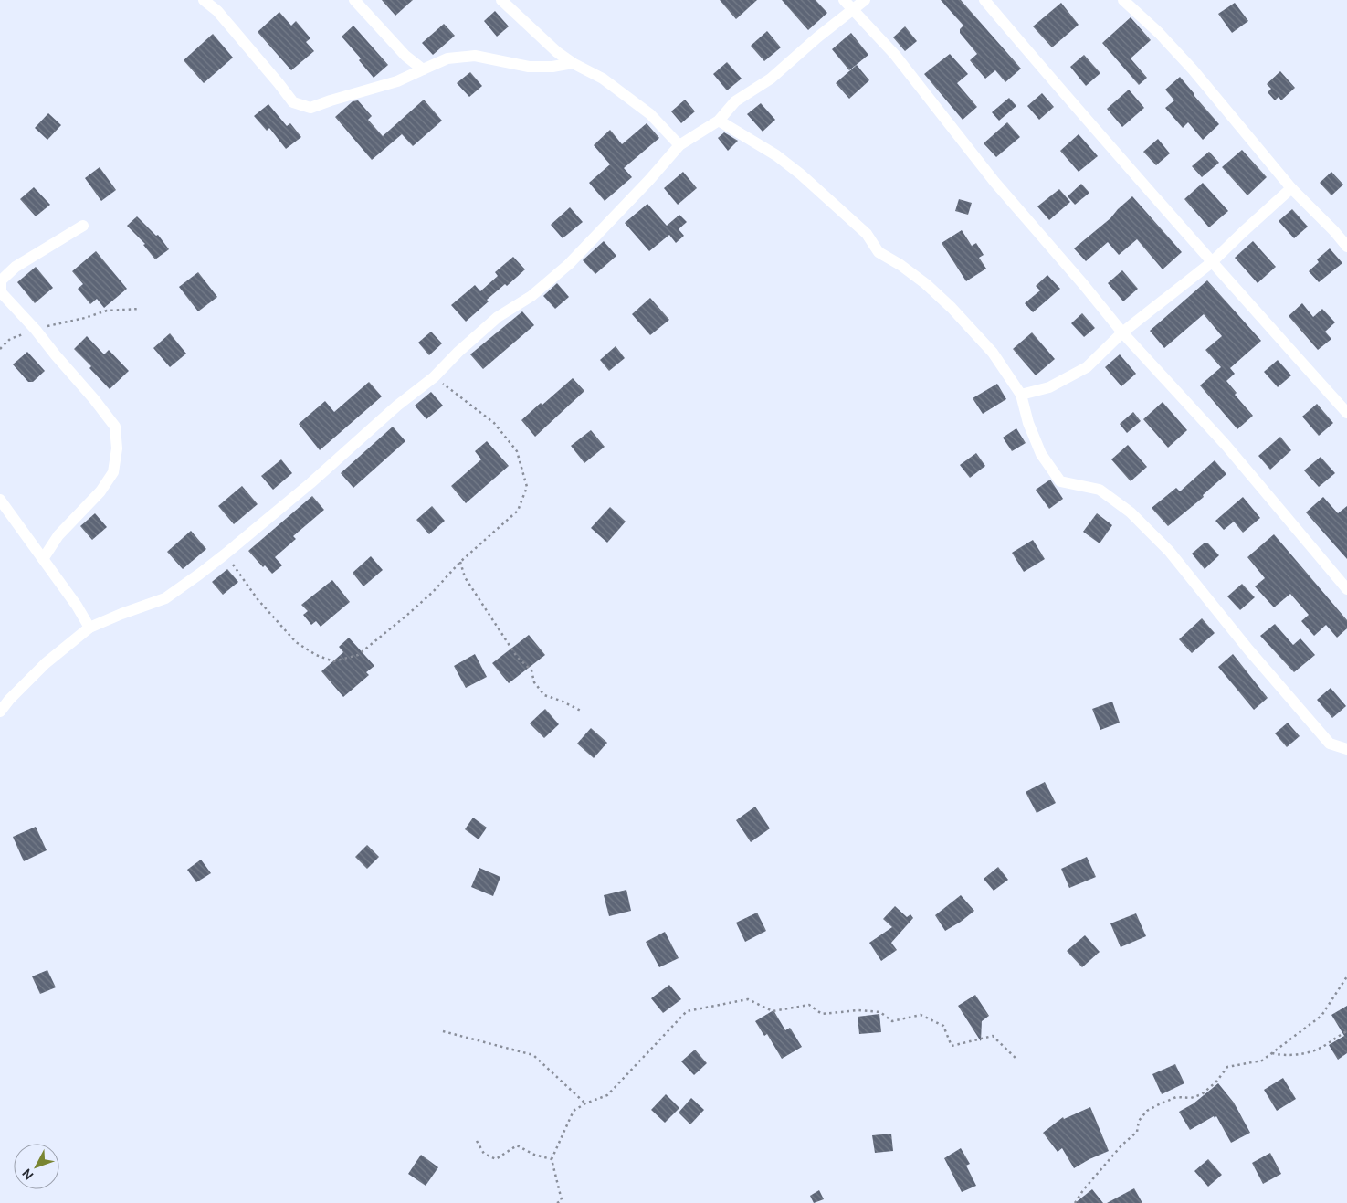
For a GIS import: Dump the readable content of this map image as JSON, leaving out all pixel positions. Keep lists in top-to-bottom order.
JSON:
{
  "north": "bottom left"
}
